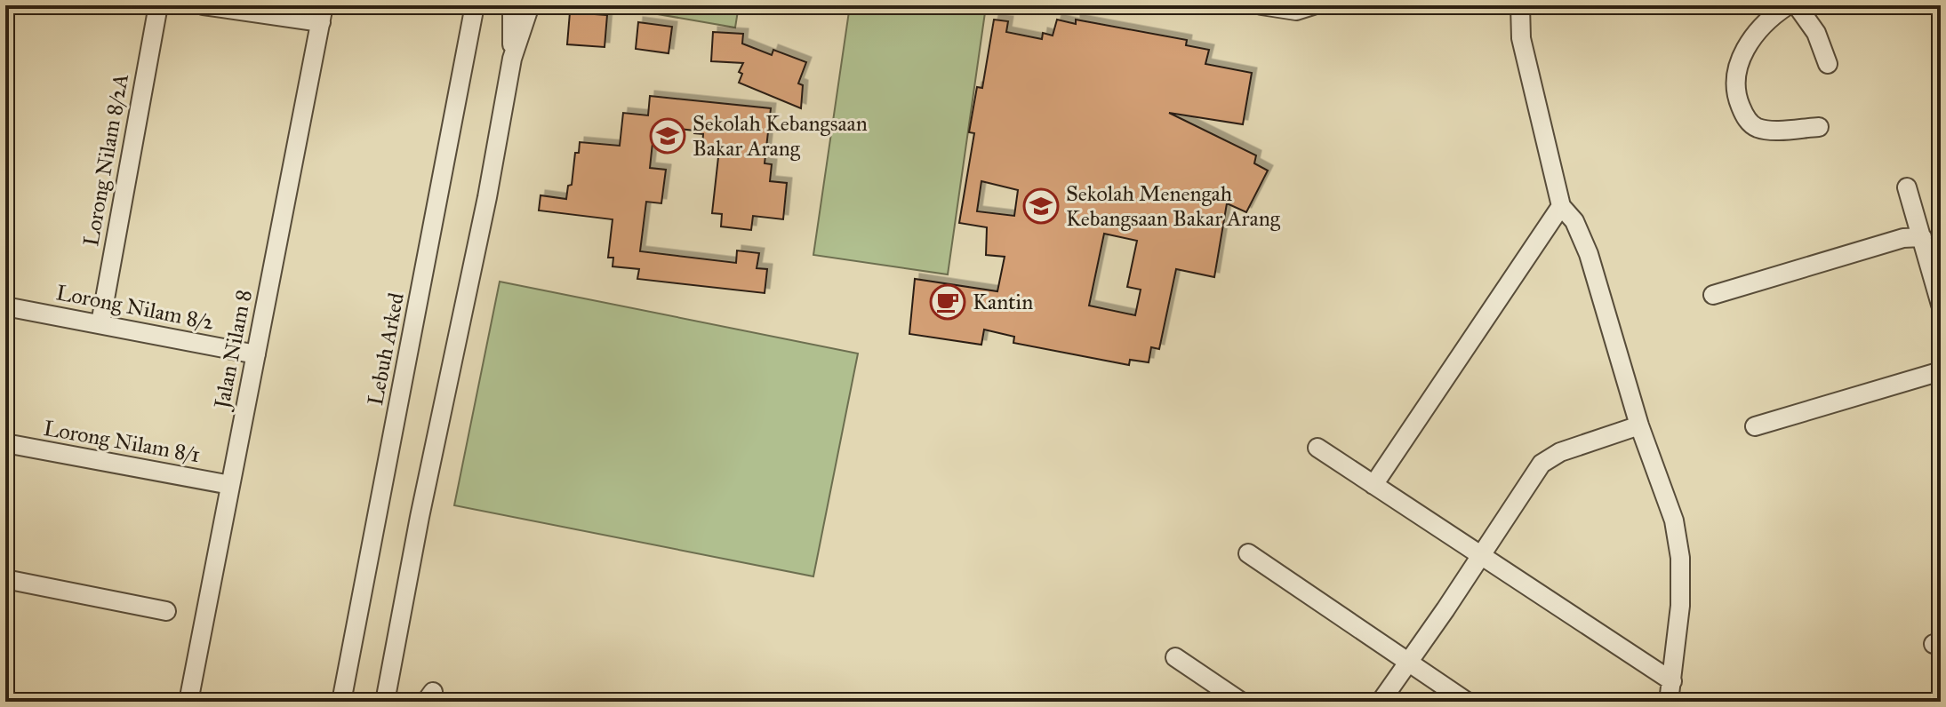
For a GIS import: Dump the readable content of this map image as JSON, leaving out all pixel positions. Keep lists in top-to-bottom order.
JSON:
{
  "streets": {
    "street": [
      "Lorong Nilam 8/2A",
      "Lorong Nilam 8/2",
      "Jalan Nilam 8",
      "Lebuh Arked",
      "Lorong Nilam 8/1"
    ]
  },
  "crossings": [
    ["Lorong Nilam 8/2A", "Lorong Nilam 8/2"],
    ["Lorong Nilam 8/2", "Jalan Nilam 8"],
    ["Jalan Nilam 8", "Lorong Nilam 8/1"]
  ],
  "places": {
    "school or university": ["Sekolah Kebangsaan Bakar Arang", "Sekolah Menengah Kebangsaan Bakar Arang"],
    "cafe": ["Kantin"]
  }
}
